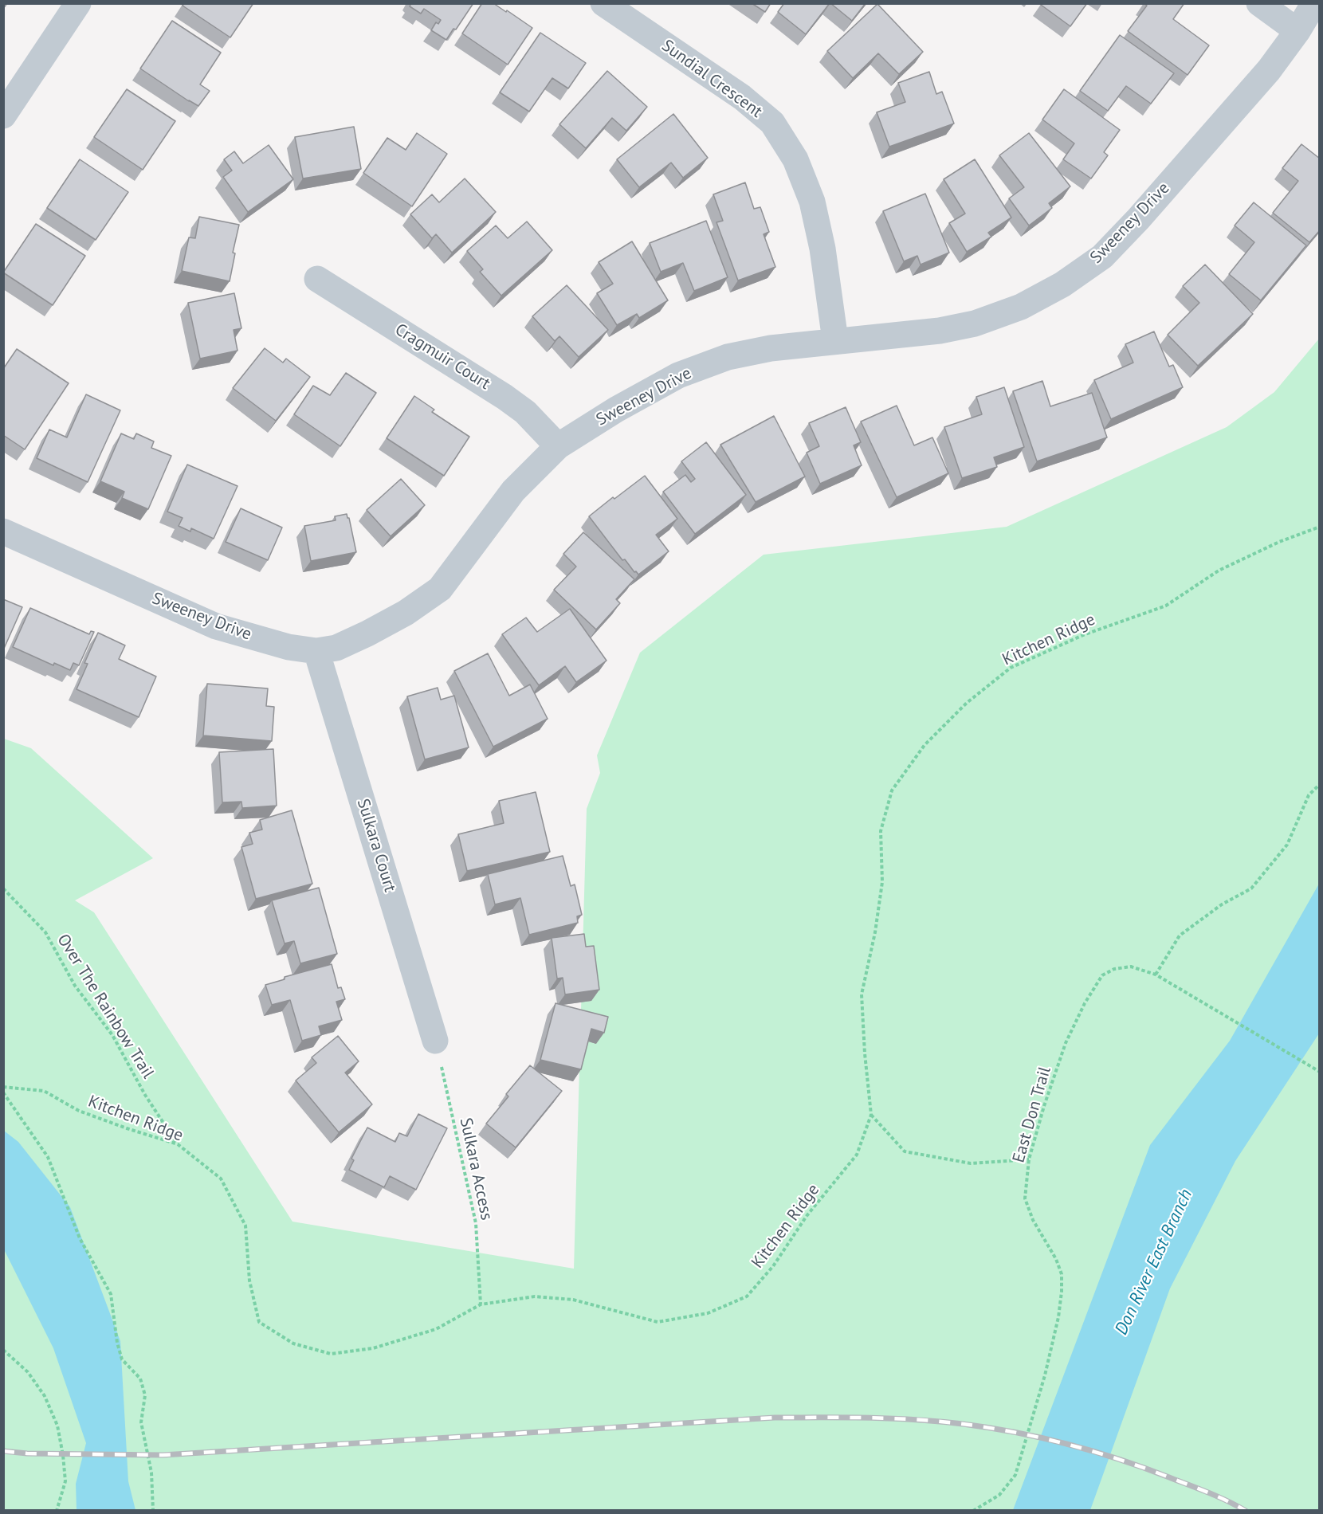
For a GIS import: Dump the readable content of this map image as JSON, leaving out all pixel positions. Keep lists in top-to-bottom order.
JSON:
{
  "streets": {
    "street": [
      "Sundial Crescent",
      "Sweeney Drive",
      "Cragmuir Court",
      "Sulkara Court"
    ],
    "path": [
      "Kitchen Ridge",
      "Over The Rainbow Trail",
      "East Don Trail",
      "Sulkara Access"
    ]
  },
  "crossings": [
    ["Sundial Crescent", "Sweeney Drive"],
    ["Sweeney Drive", "Cragmuir Court"],
    ["Sweeney Drive", "Sulkara Court"],
    ["Kitchen Ridge", "Over The Rainbow Trail"],
    ["Kitchen Ridge", "Sulkara Access"],
    ["Sulkara Court", "Sulkara Access"]
  ],
  "water": ["Don River East Branch"]
}
